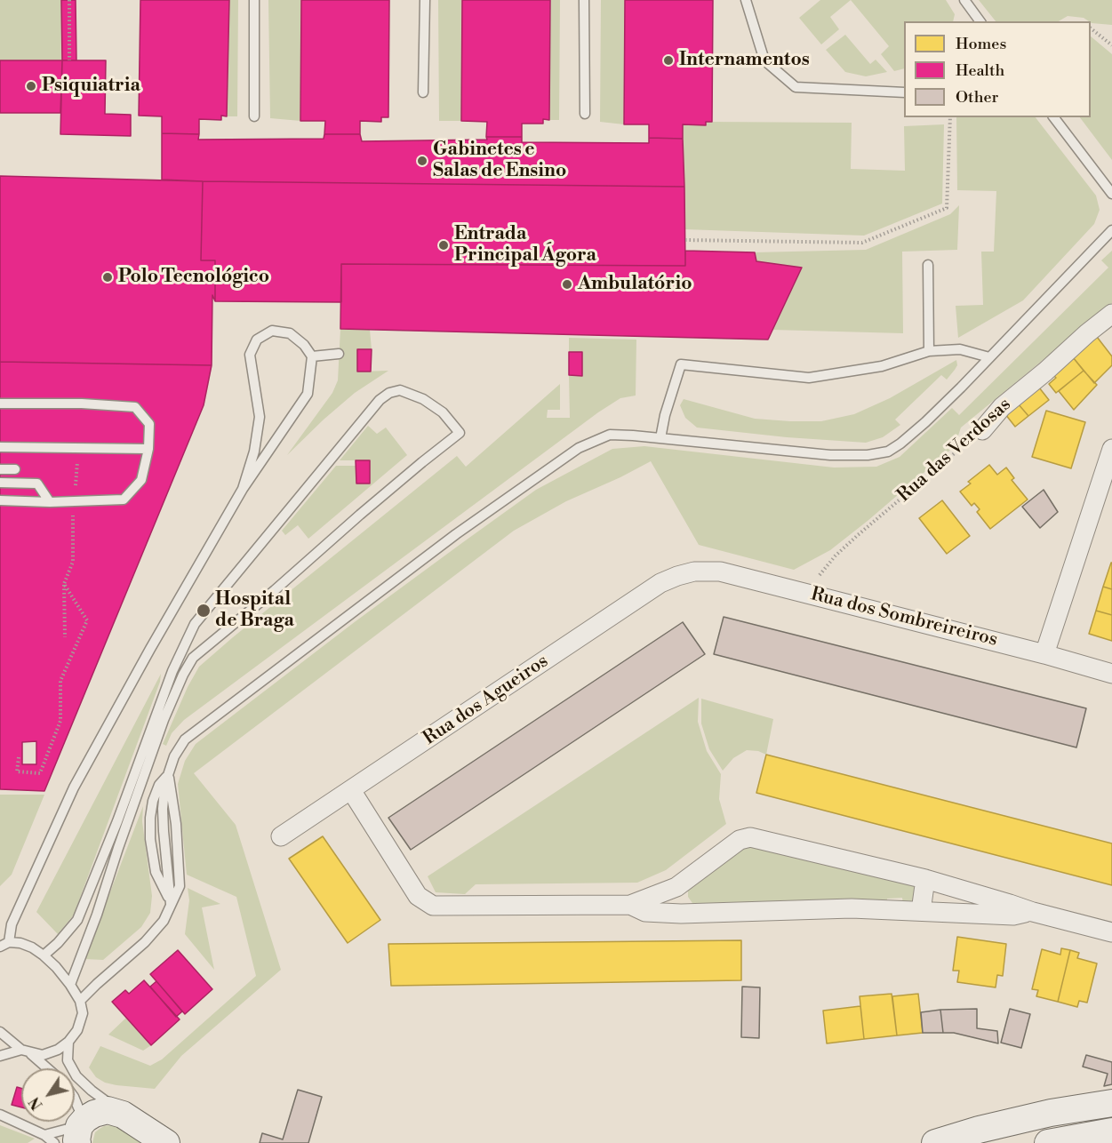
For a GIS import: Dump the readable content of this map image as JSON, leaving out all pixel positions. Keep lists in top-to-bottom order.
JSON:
{
  "streets": {
    "street": ["Rua das Verdosas", "Rua dos Sombreireiros", "Rua dos Agueiros"]
  },
  "crossings": [
    ["Rua das Verdosas", "Rua dos Sombreireiros"],
    ["Rua dos Sombreireiros", "Rua dos Agueiros"]
  ],
  "places": [
    "Internamentos",
    "Psiquiatria",
    "Gabinetes e Salas de Ensino",
    "Entrada Principal Ágora",
    "Polo Tecnológico",
    "Ambulatório",
    "Hospital de Braga"
  ],
  "legend": ["Homes", "Health", "Other"],
  "north": "bottom left"
}
